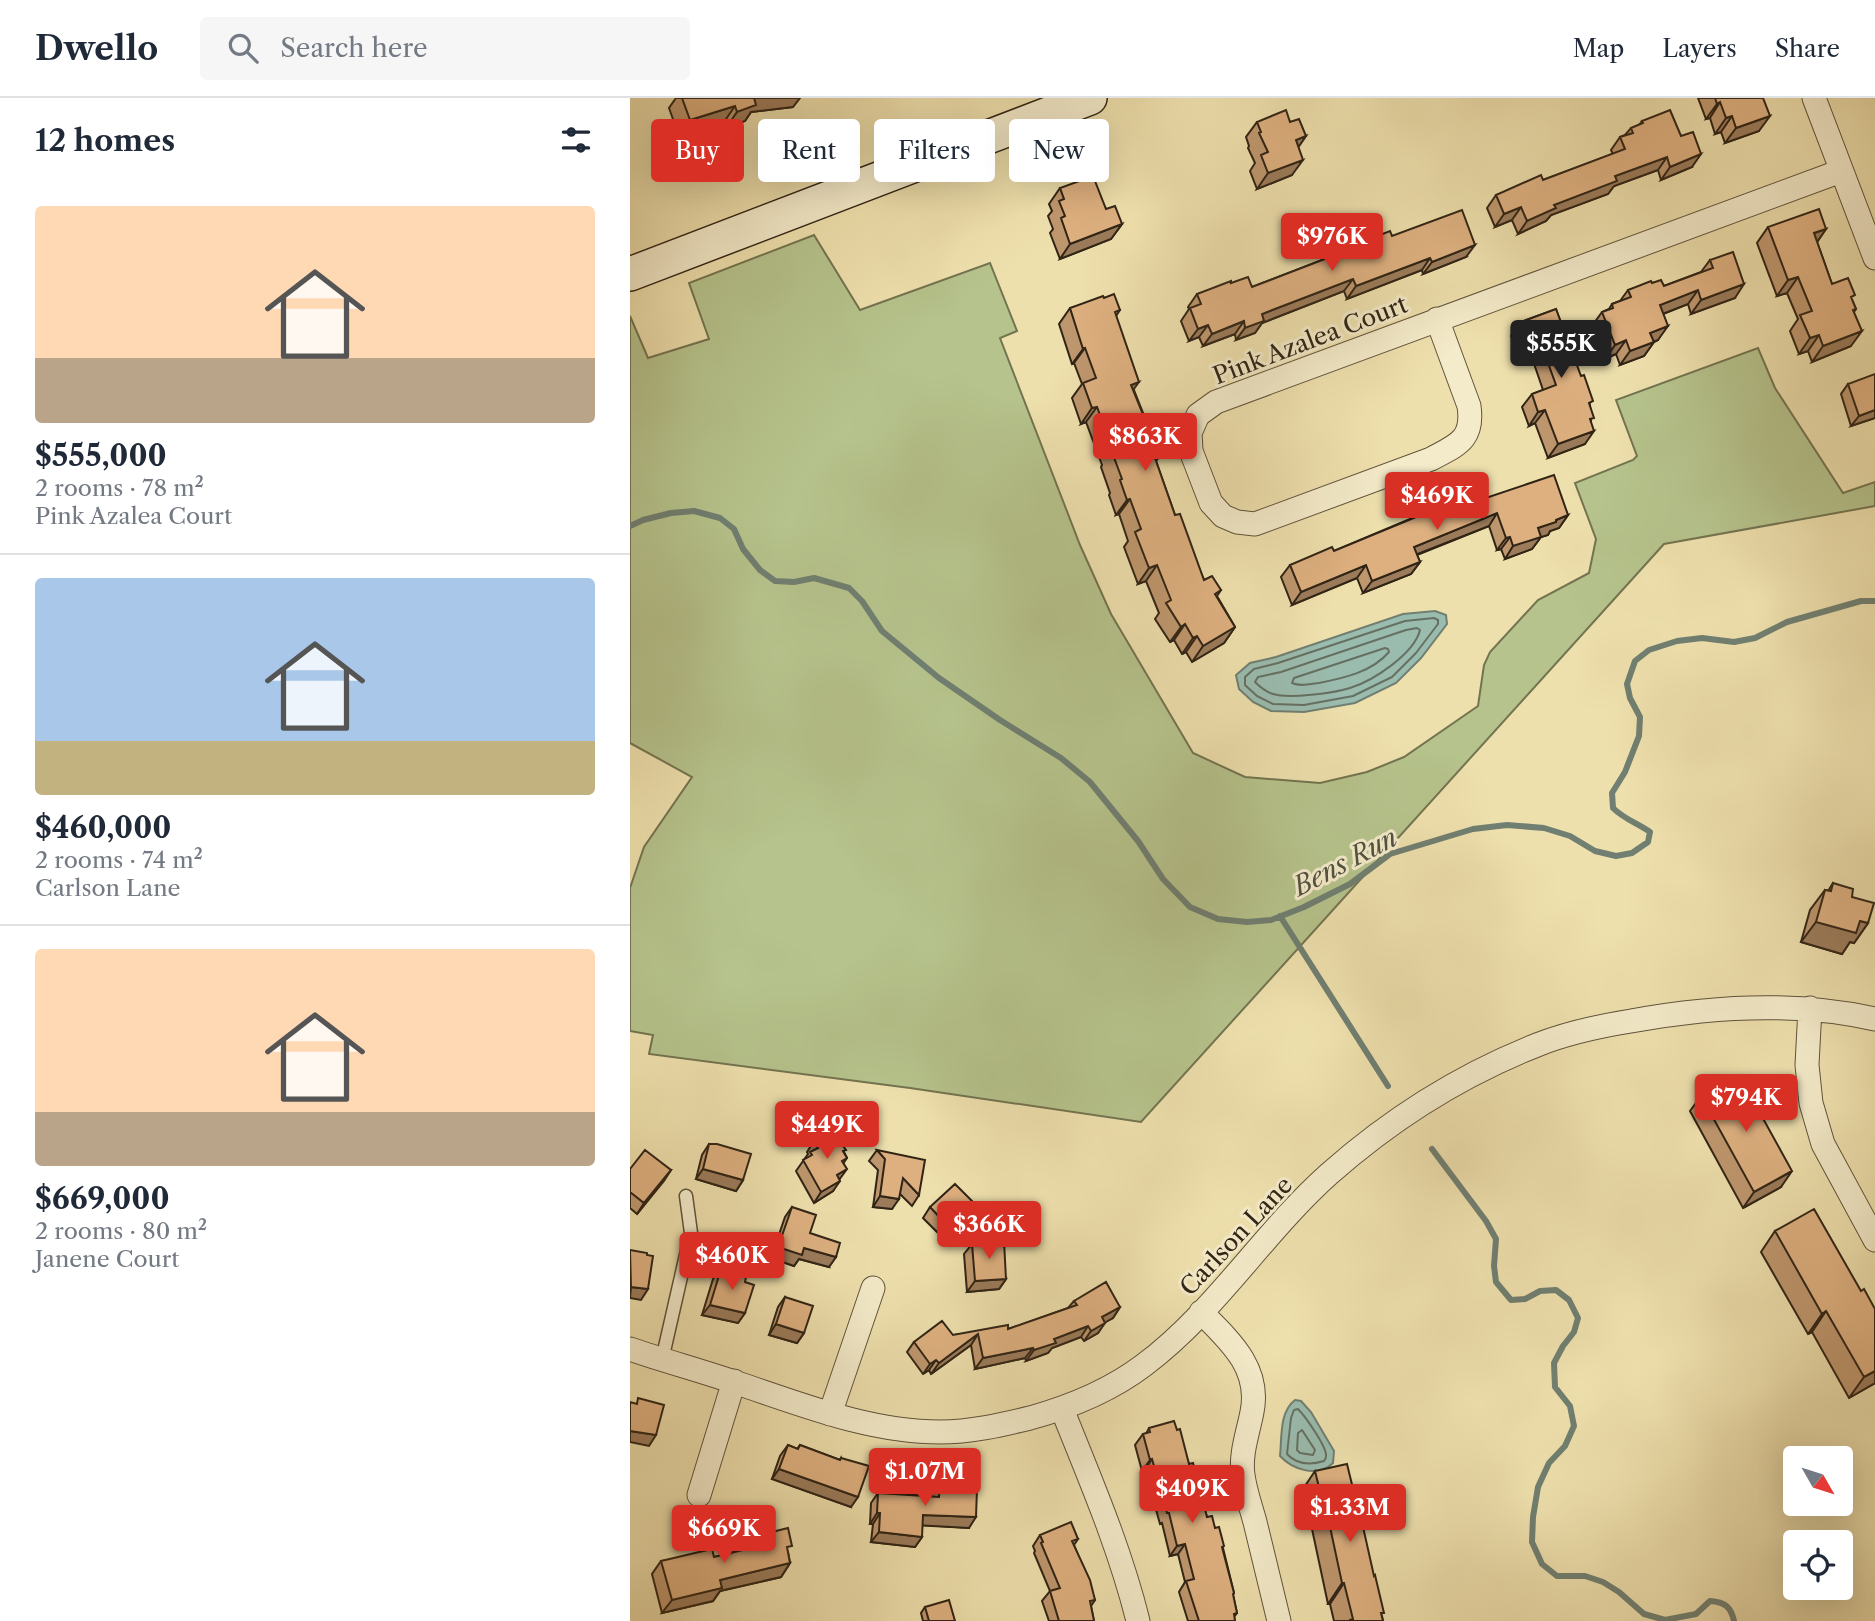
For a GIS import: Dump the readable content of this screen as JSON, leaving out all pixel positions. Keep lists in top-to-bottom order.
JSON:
{
  "streets": {
    "street": ["Pink Azalea Court", "Carlson Lane"]
  },
  "water": ["Bens Run"],
  "north": "bottom right",
  "page": {
    "header": "Dwello",
    "search": "Search here",
    "nav": ["Map", "Layers", "Share"],
    "heading": "12 homes",
    "chip": [
      "Buy",
      "Rent",
      "Filters",
      "New"
    ],
    "list": [
      {
        "name": "$555,000",
        "note": "2 rooms · 78 m² · Pink Azalea Court"
      },
      {
        "name": "$460,000",
        "note": "2 rooms · 74 m² · Carlson Lane"
      },
      {
        "name": "$669,000",
        "note": "2 rooms · 80 m² · Janene Court"
      }
    ],
    "price": [
      "$976K",
      "$555K",
      "$863K",
      "$469K",
      "$794K",
      "$449K",
      "$366K",
      "$460K",
      "$1.07M",
      "$409K",
      "$1.33M",
      "$669K"
    ]
  }
}
